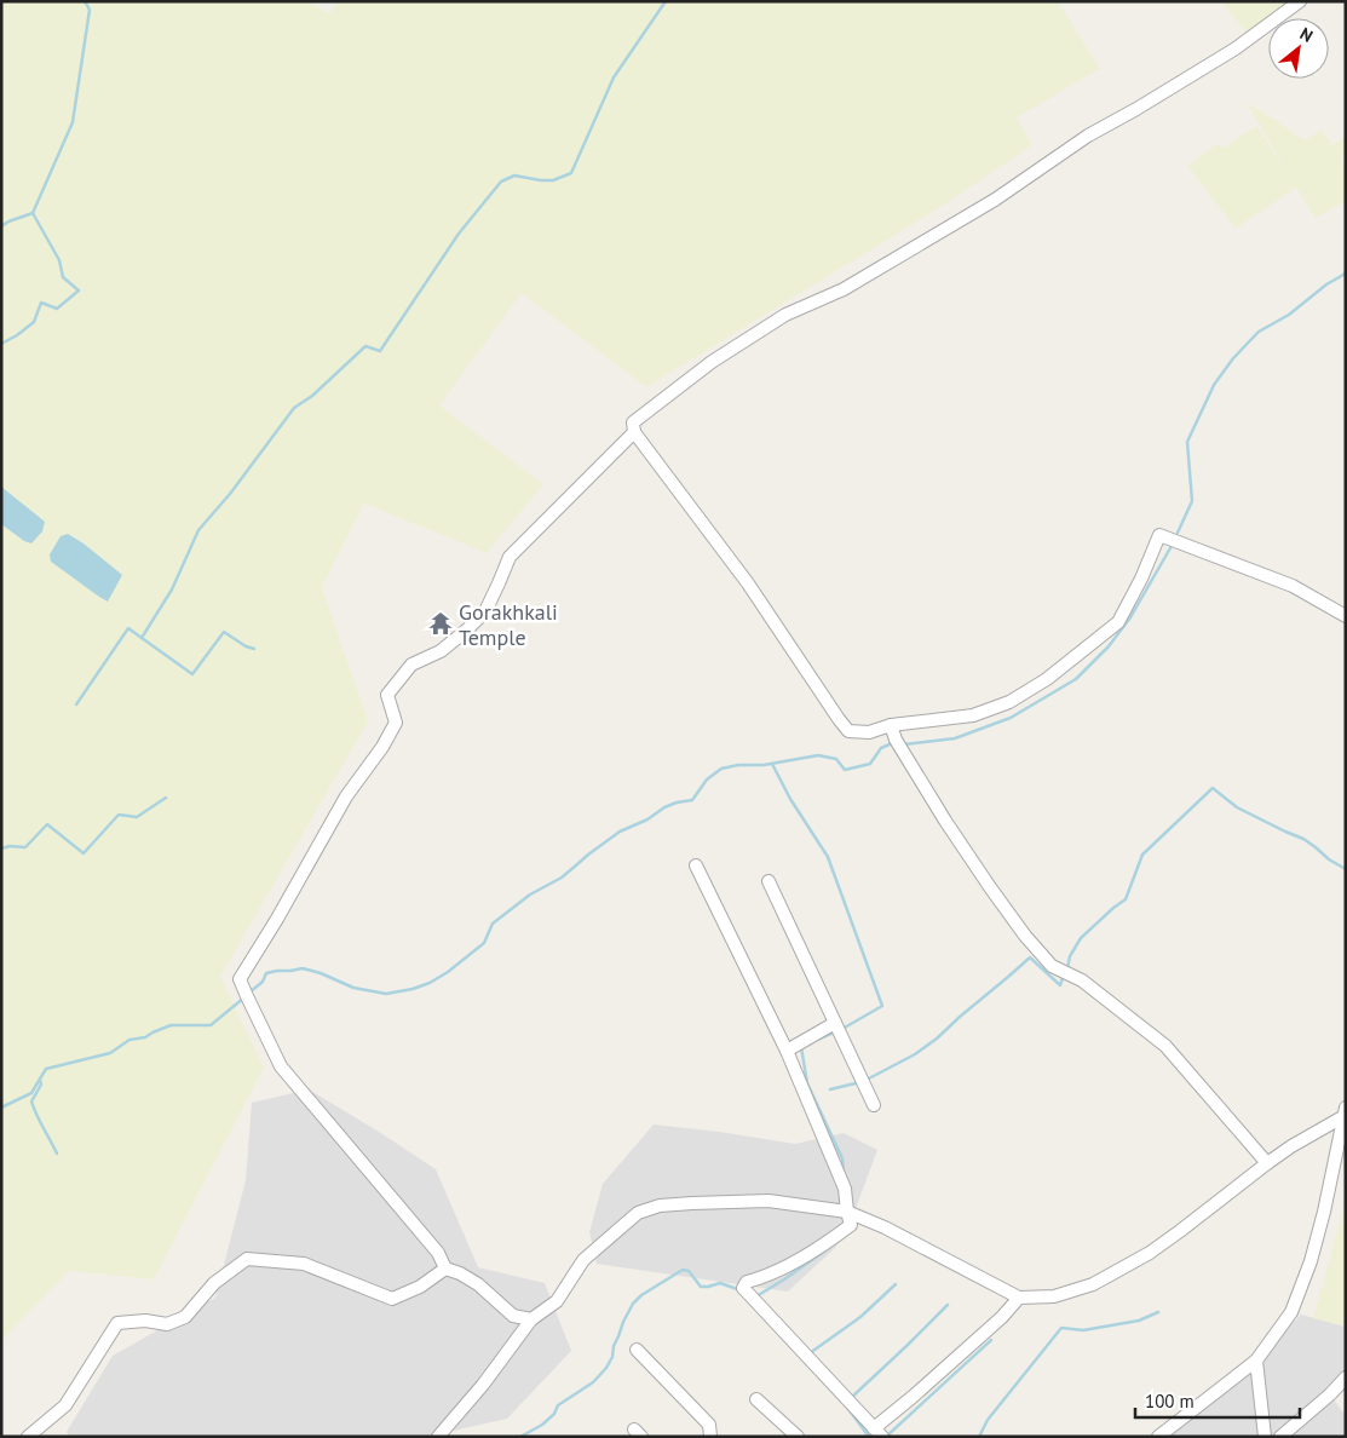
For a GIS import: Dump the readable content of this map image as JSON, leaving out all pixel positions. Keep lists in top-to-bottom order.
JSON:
{
  "places": {
    "temple": ["Gorakhkali Temple"]
  },
  "scale_bar": "100 m",
  "north": "top right"
}
